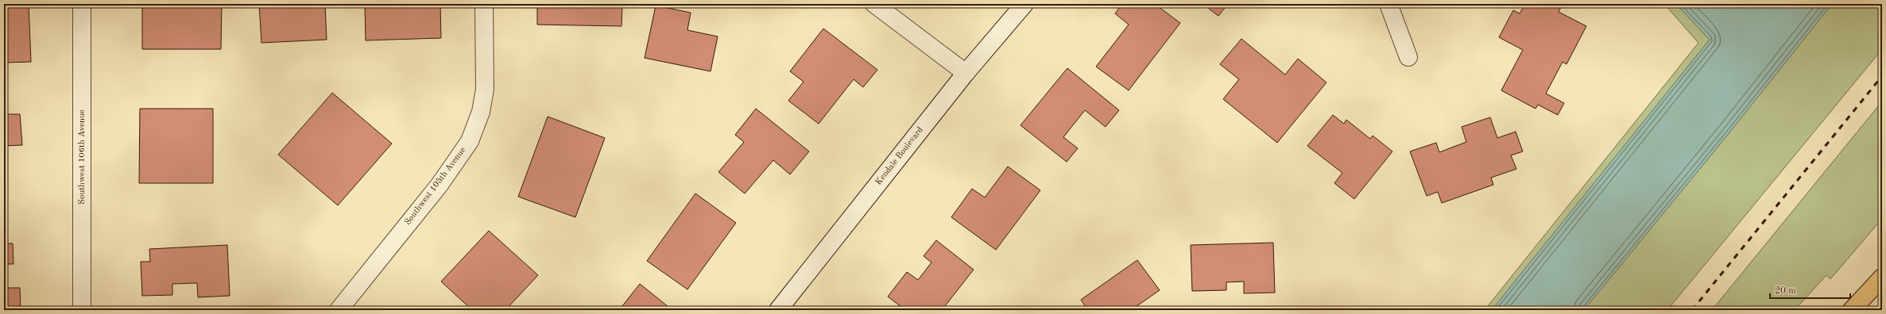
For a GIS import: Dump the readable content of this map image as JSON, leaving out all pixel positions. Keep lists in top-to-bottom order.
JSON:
{
  "streets": {
    "street": ["Kendale Boulevard", "Southwest 106th Avenue", "Southwest 105th Avenue"]
  },
  "scale_bar": "20 m"
}
